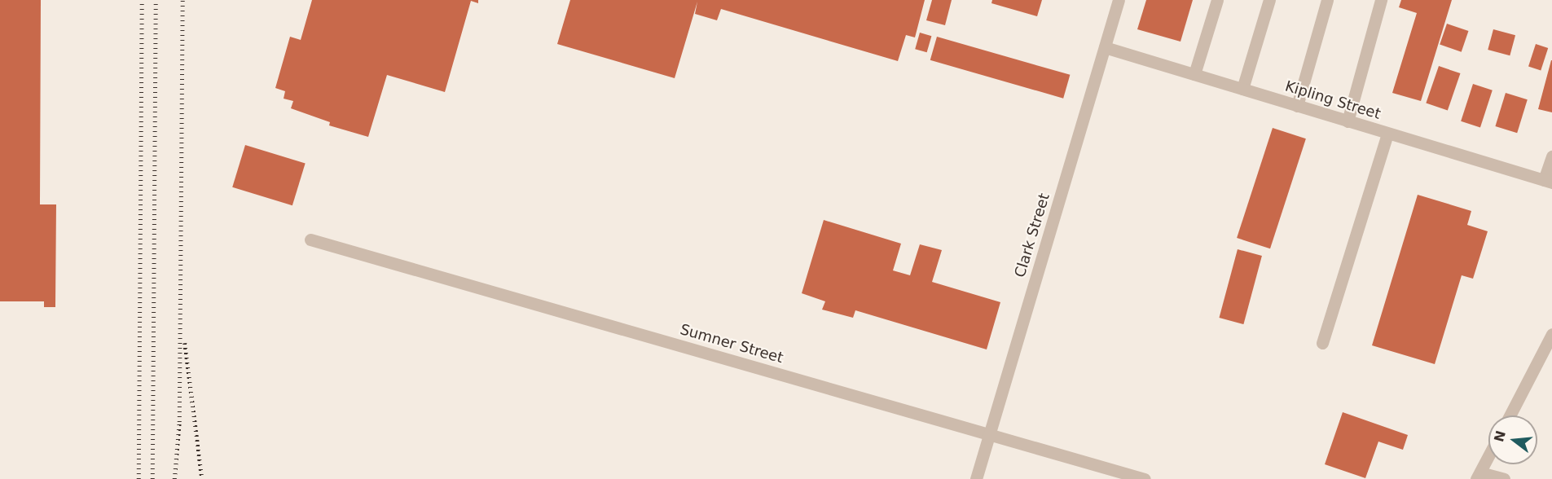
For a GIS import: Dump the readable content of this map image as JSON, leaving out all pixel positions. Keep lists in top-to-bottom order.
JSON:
{
  "streets": {
    "street": ["Kipling Street", "Clark Street", "Sumner Street"]
  },
  "crossings": [
    ["Kipling Street", "Clark Street"],
    ["Clark Street", "Sumner Street"]
  ],
  "north": "left"
}
